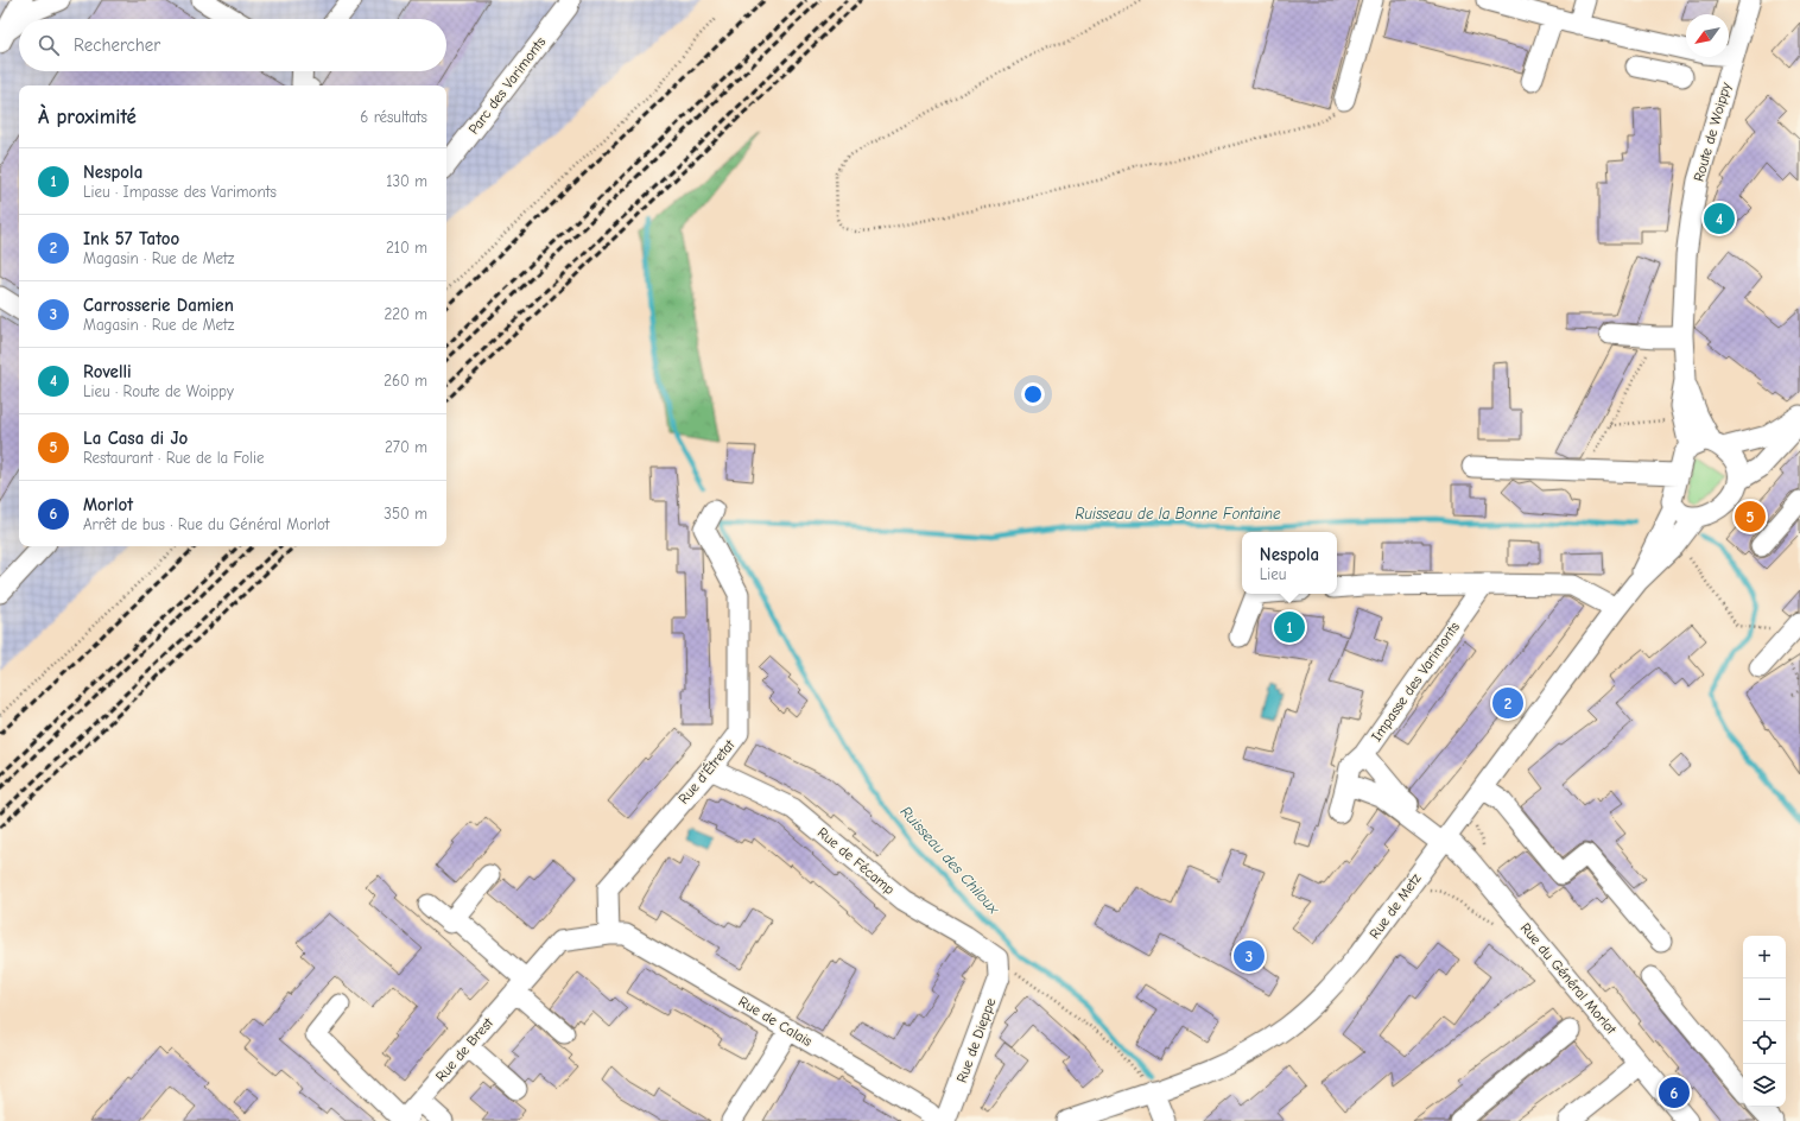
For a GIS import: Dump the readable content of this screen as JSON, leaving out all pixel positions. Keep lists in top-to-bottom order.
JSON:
{
  "streets": {
    "street": [
      "Parc des Varimonts",
      "Route de Woippy",
      "Impasse des Varimonts",
      "Rue d'Étretat",
      "Rue de Fécamp",
      "Rue de Metz",
      "Rue du Général Morlot",
      "Rue de Calais",
      "Rue de Dieppe",
      "Rue de Brest"
    ]
  },
  "crossings": [
    ["Route de Woippy", "Rue de Metz"],
    ["Impasse des Varimonts", "Rue de Metz"],
    ["Impasse des Varimonts", "Rue du Général Morlot"],
    ["Rue d'Étretat", "Rue de Fécamp"],
    ["Rue d'Étretat", "Rue de Calais"],
    ["Rue d'Étretat", "Rue de Brest"],
    ["Rue de Fécamp", "Rue de Dieppe"],
    ["Rue de Metz", "Rue du Général Morlot"],
    ["Rue de Calais", "Rue de Brest"]
  ],
  "water": ["Ruisseau de la Bonne Fontaine", "Ruisseau des Chiloux"],
  "north": "bottom left",
  "page": {
    "search": "Rechercher",
    "heading": ["À proximité", "6 résultats"],
    "list": [
      {
        "mark": "1",
        "name": "Nespola",
        "note": "Lieu · Impasse des Varimonts",
        "value": "130 m"
      },
      {
        "mark": "2",
        "name": "Ink 57 Tatoo",
        "note": "Magasin · Rue de Metz",
        "value": "210 m"
      },
      {
        "mark": "3",
        "name": "Carrosserie Damien",
        "note": "Magasin · Rue de Metz",
        "value": "220 m"
      },
      {
        "mark": "4",
        "name": "Rovelli",
        "note": "Lieu · Route de Woippy",
        "value": "260 m"
      },
      {
        "mark": "5",
        "name": "La Casa di Jo",
        "note": "Restaurant · Rue de la Folie",
        "value": "270 m"
      },
      {
        "mark": "6",
        "name": "Morlot",
        "note": "Arrêt de bus · Rue du Général Morlot",
        "value": "350 m"
      }
    ],
    "pins": [
      "4",
      "5",
      "1",
      "2",
      "3",
      "6"
    ],
    "popup": ["Nespola", "Lieu"],
    "map_buttons": ["+", "−"]
  }
}
